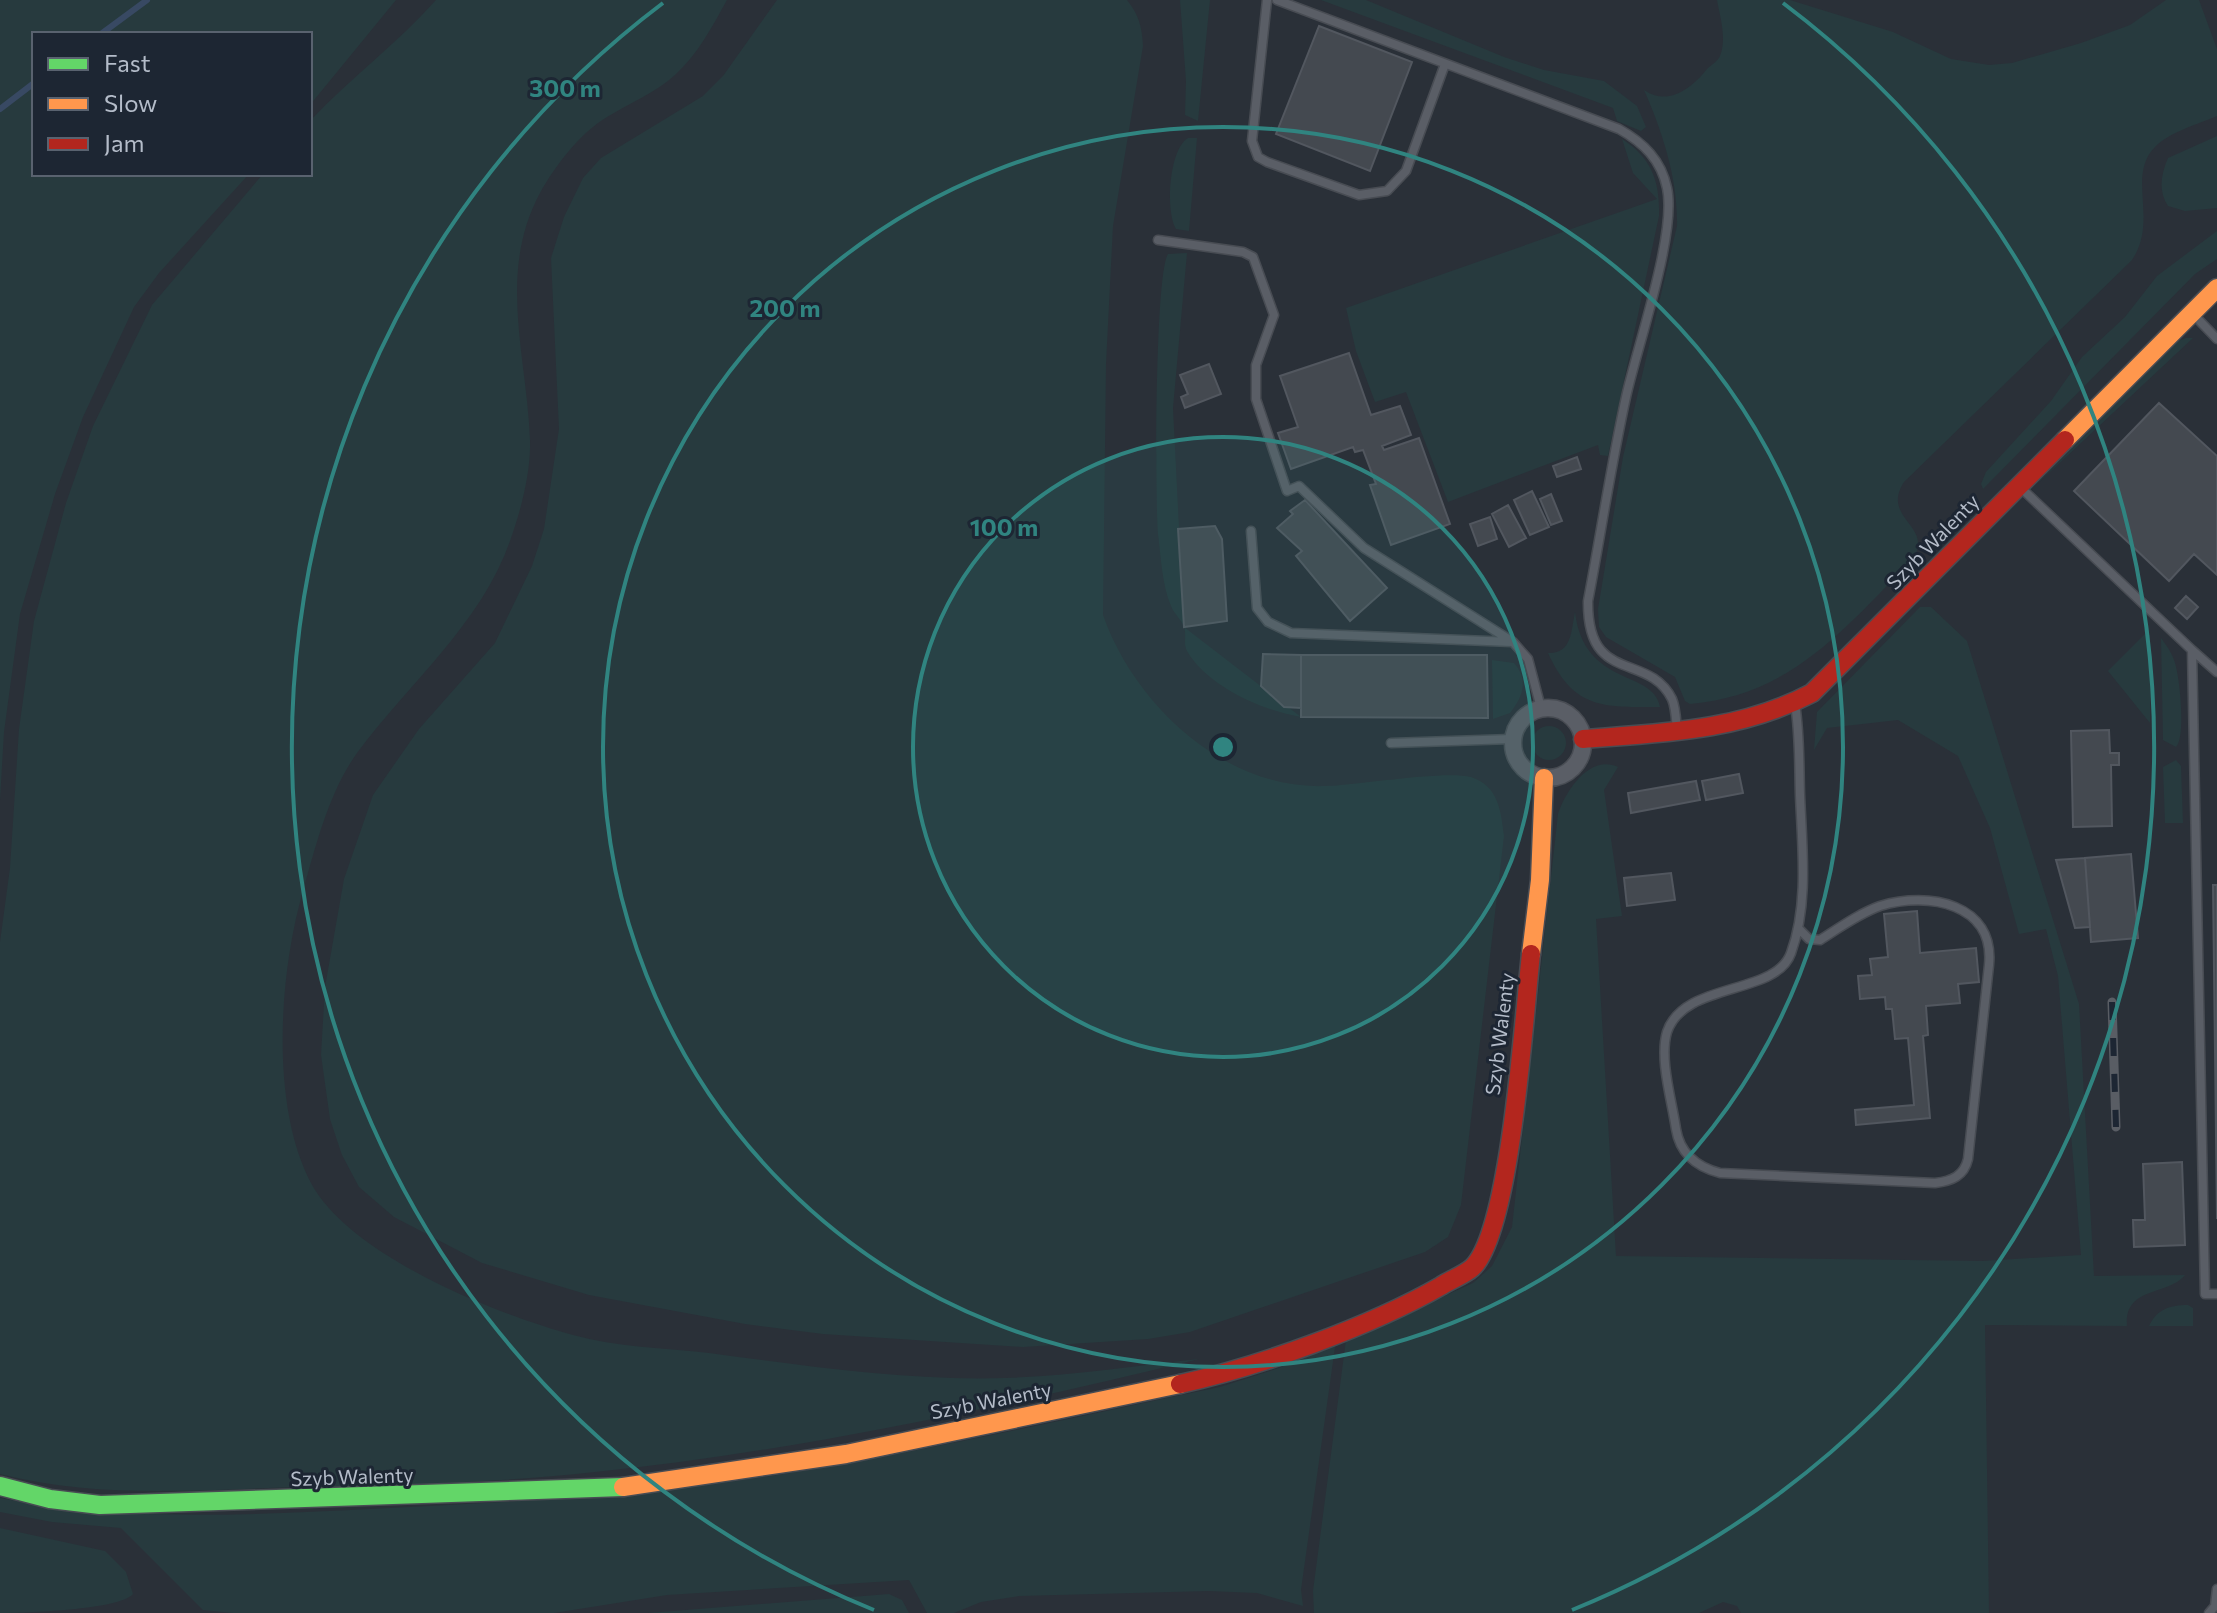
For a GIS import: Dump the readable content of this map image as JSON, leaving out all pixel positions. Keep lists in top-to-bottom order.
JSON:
{
  "streets": {
    "street": ["Szyb Walenty"]
  },
  "legend": ["Fast", "Slow", "Jam"],
  "rings": ["300 m", "200 m", "100 m"]
}
